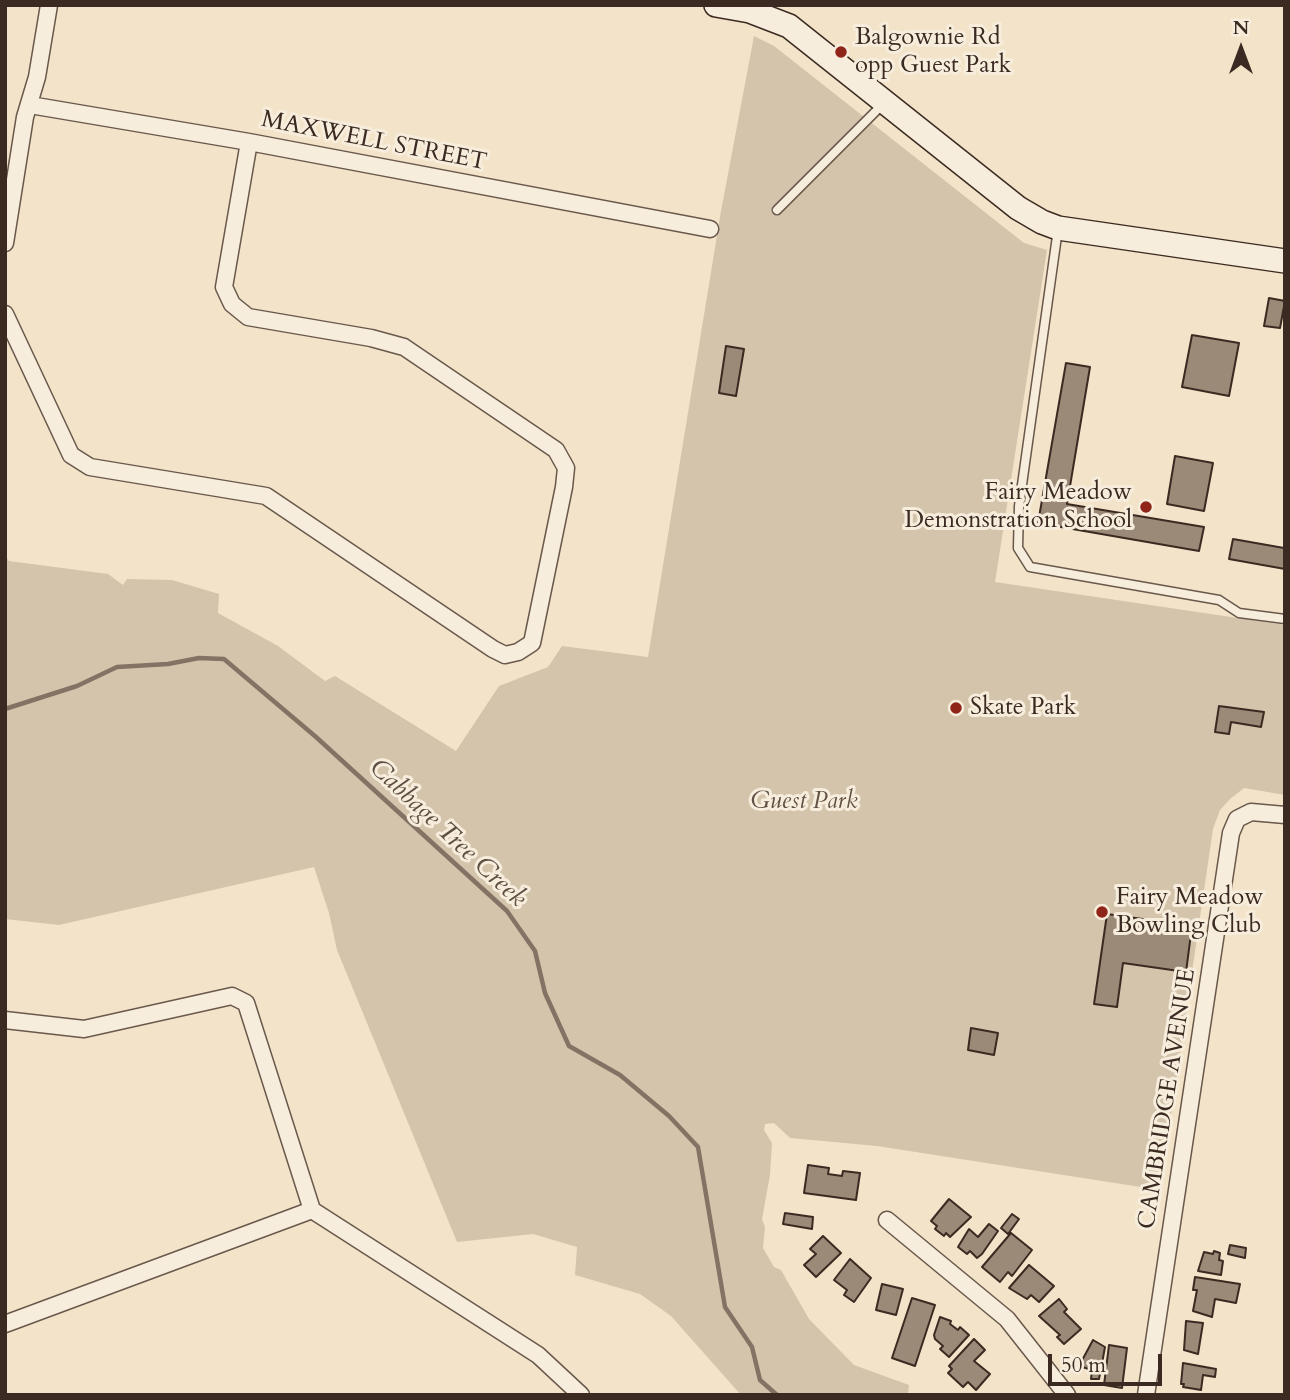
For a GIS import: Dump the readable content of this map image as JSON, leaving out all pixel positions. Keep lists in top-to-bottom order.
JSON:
{
  "streets": {
    "street": ["MAXWELL STREET", "CAMBRIDGE AVENUE"]
  },
  "water": ["Cabbage Tree Creek"],
  "parks": ["Guest Park"],
  "places": [
    "Balgownie Rd opp Guest Park",
    "Fairy Meadow Demonstration School",
    "Skate Park",
    "Fairy Meadow Bowling Club"
  ],
  "scale_bar": "50 m",
  "north": "top"
}
